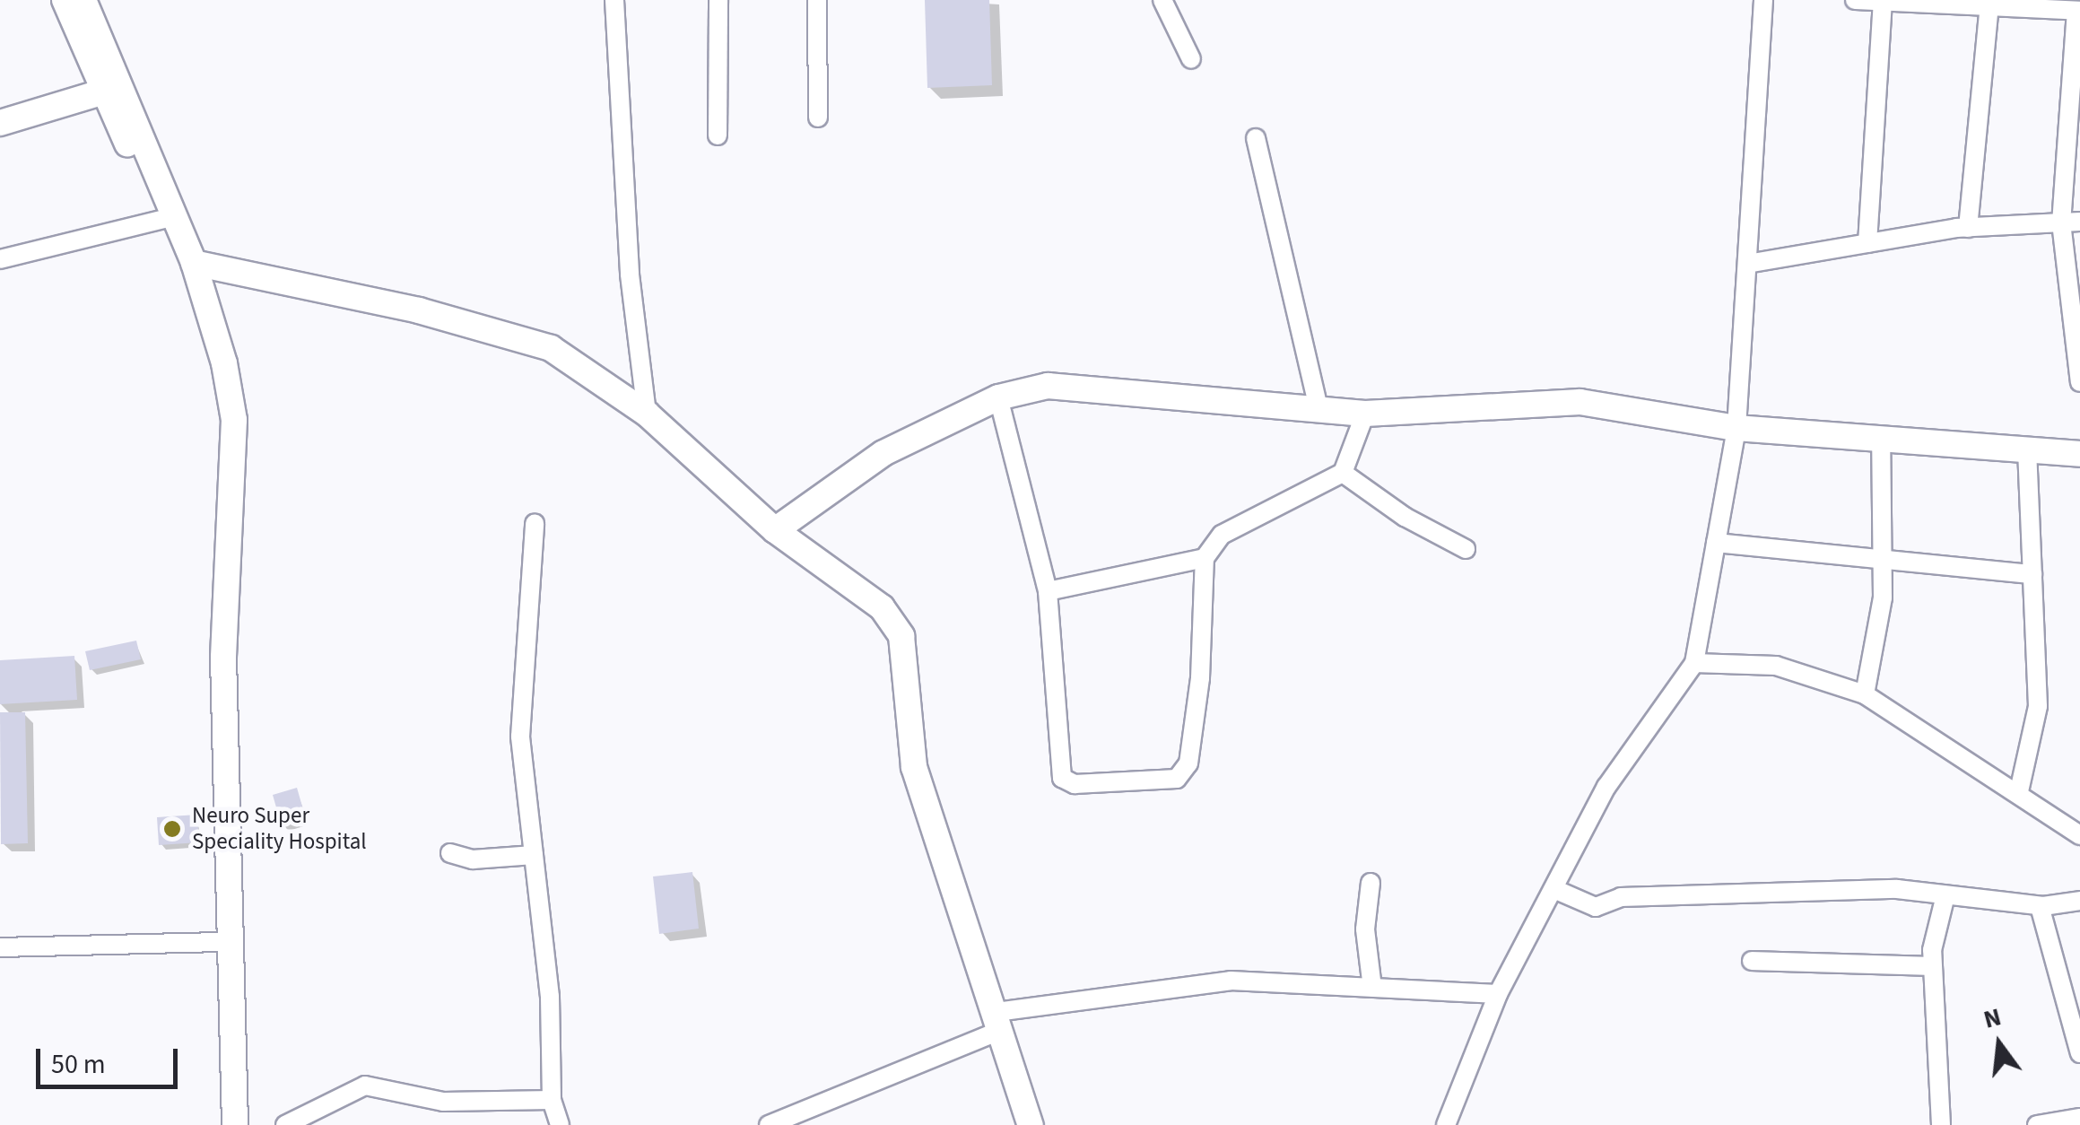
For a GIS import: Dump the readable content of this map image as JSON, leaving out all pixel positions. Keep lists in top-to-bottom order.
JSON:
{
  "places": ["Neuro Super Speciality Hospital"],
  "scale_bar": "50 m",
  "north": "top"
}
